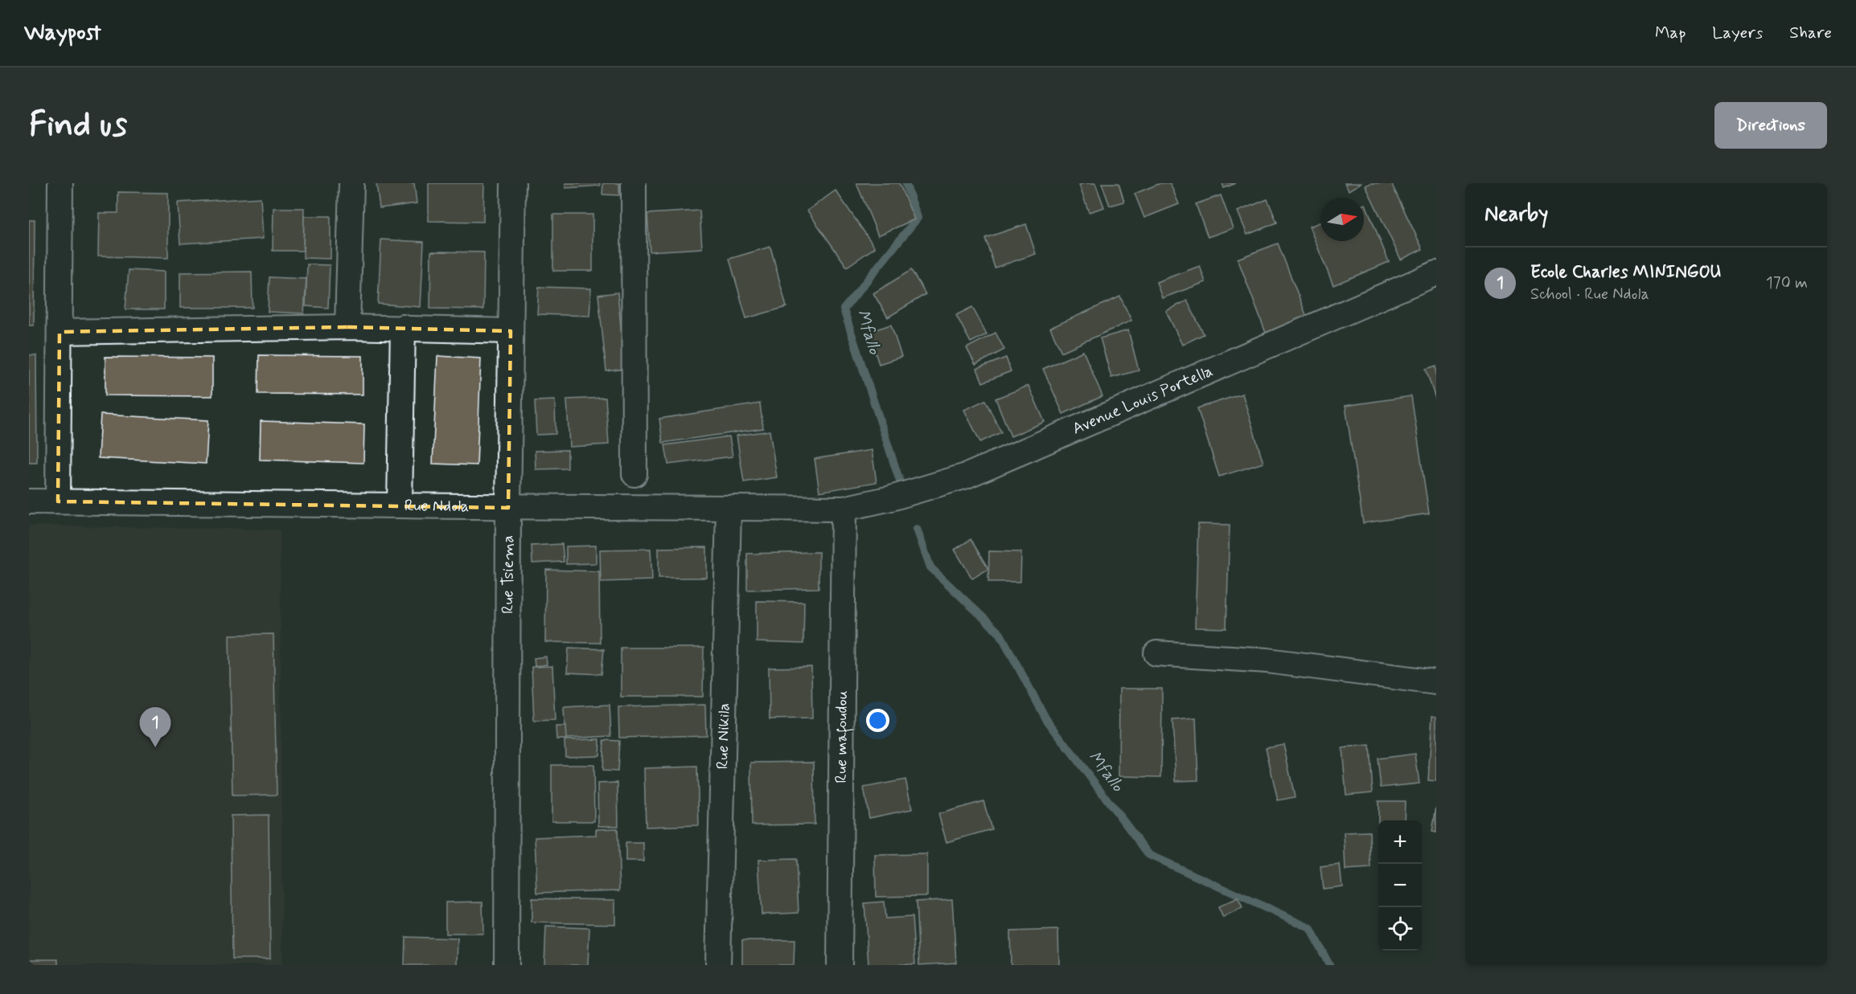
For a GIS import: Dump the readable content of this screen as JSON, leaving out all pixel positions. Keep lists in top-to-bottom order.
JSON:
{
  "streets": {
    "street": [
      "Avenue Louis Portella",
      "Rue Ndola",
      "Rue Tsiema",
      "Rue Nikila",
      "Rue mafoudou"
    ]
  },
  "crossings": [
    ["Avenue Louis Portella", "Rue Ndola"],
    ["Avenue Louis Portella", "Rue mafoudou"],
    ["Rue Ndola", "Rue Tsiema"],
    ["Rue Ndola", "Rue Nikila"],
    ["Rue Ndola", "Rue mafoudou"]
  ],
  "water": ["Mfallo"],
  "north": "right",
  "page": {
    "header": "Waypost",
    "nav": ["Map", "Layers", "Share"],
    "buttons": "Directions",
    "title": "Find us",
    "heading": "Nearby",
    "list": [
      {
        "mark": "1",
        "name": "Ecole Charles MININGOU",
        "note": "School · Rue Ndola",
        "value": "170 m"
      }
    ],
    "pins": "1",
    "map_buttons": ["+", "−"]
  }
}
